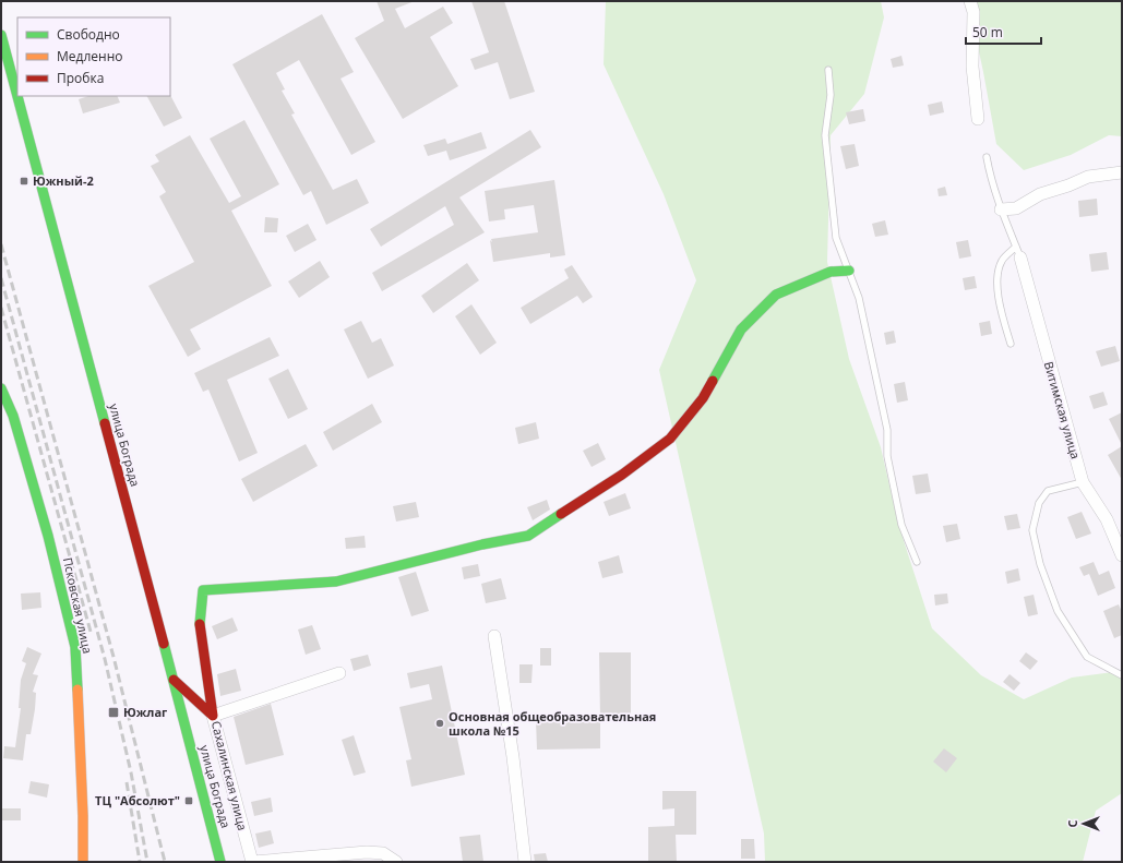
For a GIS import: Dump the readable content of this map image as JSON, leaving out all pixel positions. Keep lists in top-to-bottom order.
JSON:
{
  "streets": {
    "street": [
      "Витимская улица",
      "улица Бограда",
      "Псковская улица",
      "Сахалинская улица"
    ]
  },
  "places": {
    "transit": ["Южный-2", "Южлаг", "ТЦ \"Абсолют\""],
    "other": ["Основная общеобразовательная школа №15"]
  },
  "legend": ["Свободно", "Медленно", "Пробка"],
  "scale_bar": "50 m",
  "north": "left"
}
